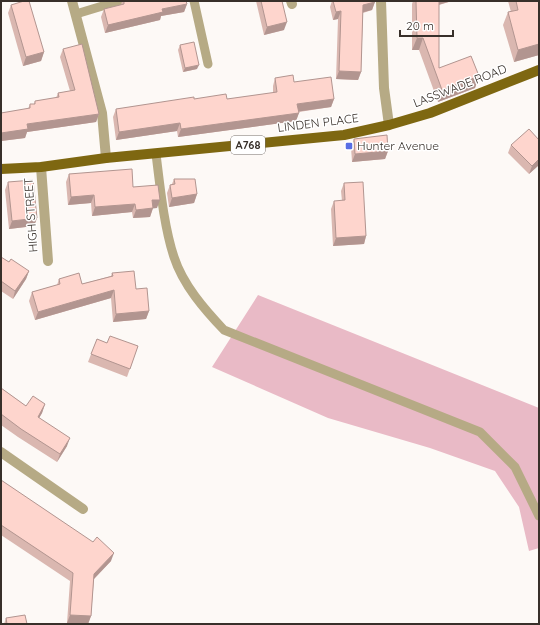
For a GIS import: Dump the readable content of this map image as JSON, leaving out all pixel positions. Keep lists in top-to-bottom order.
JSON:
{
  "streets": {
    "main road": [
      "LASSWADE ROAD",
      "LINDEN PLACE",
      "A768",
      "HIGH STREET"
    ]
  },
  "crossings": [
    ["LASSWADE ROAD", "LINDEN PLACE"],
    ["LINDEN PLACE", "HIGH STREET"]
  ],
  "places": {
    "transit": ["Hunter Avenue"]
  },
  "scale_bar": "20 m"
}
